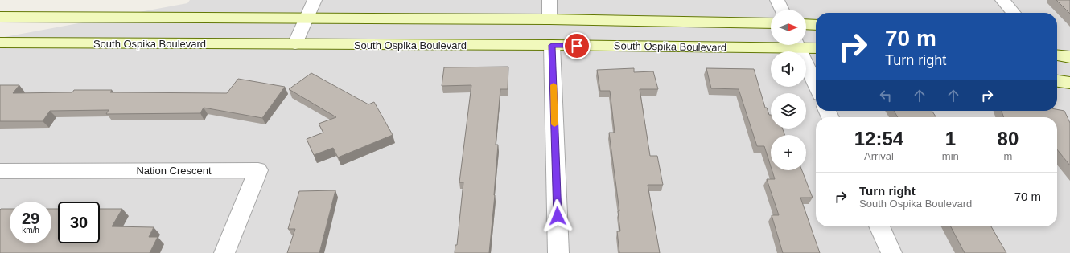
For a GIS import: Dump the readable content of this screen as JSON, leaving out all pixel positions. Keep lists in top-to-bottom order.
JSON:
{
  "streets": {
    "main road": ["South Ospika Boulevard"],
    "street": ["Nation Crescent"]
  },
  "north": "right",
  "page": {
    "map_buttons": "+",
    "turn": ["70 m", "Turn right"],
    "eta": [
      "12:54",
      "Arrival",
      "1",
      "min",
      "80",
      "m"
    ],
    "list": [
      {
        "name": "Turn right",
        "note": "South Ospika Boulevard",
        "value": "70 m"
      }
    ],
    "speed": "29 km/h",
    "limit": "30"
  }
}
